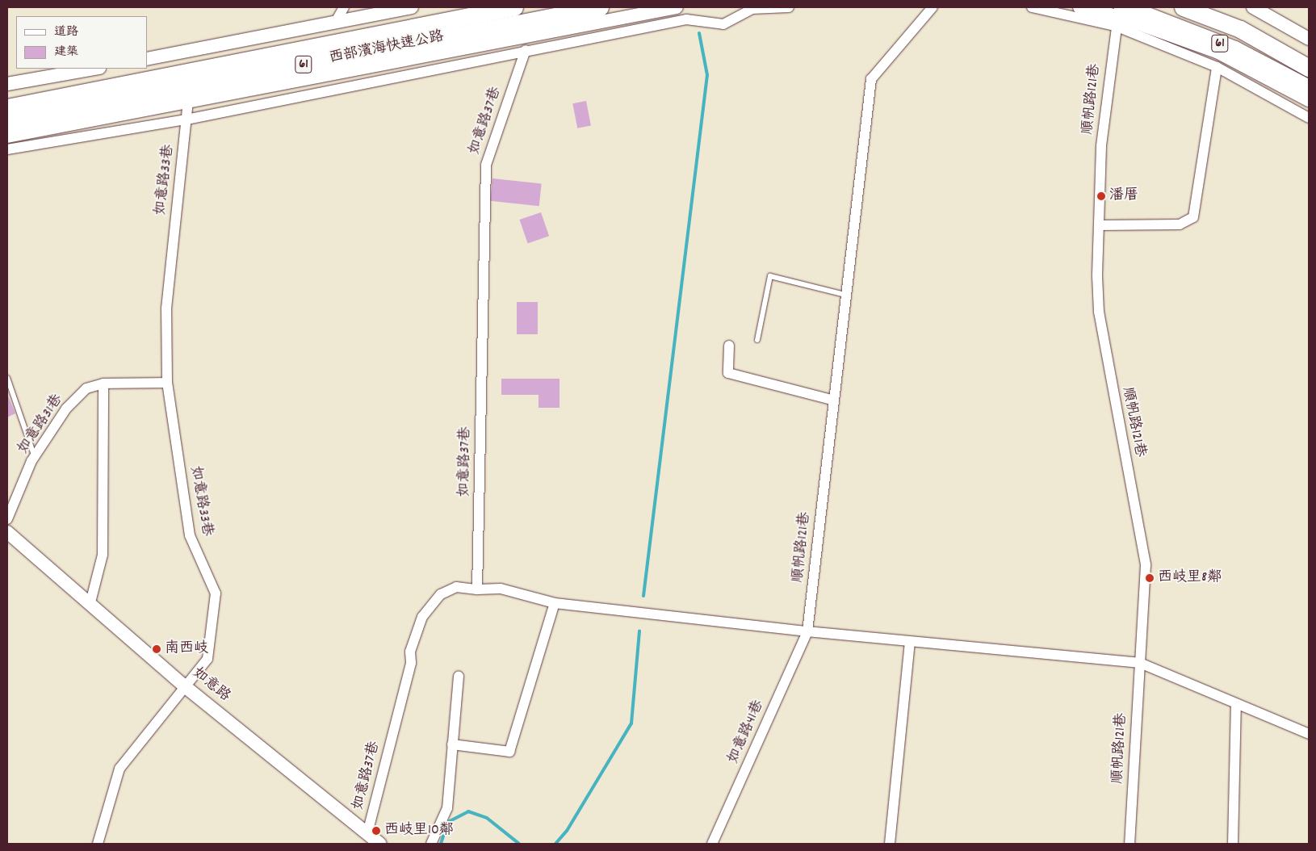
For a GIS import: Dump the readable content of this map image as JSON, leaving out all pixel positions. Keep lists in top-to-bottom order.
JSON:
{
  "streets": {
    "highway": ["61", "西部濱海快速公路"],
    "street": [
      "順帆路121巷",
      "如意路37巷",
      "如意路33巷",
      "如意路31巷",
      "如意路",
      "如意路41巷"
    ]
  },
  "crossings": [
    ["61", "順帆路121巷"],
    ["順帆路121巷", "如意路41巷"],
    ["如意路37巷", "如意路"],
    ["如意路33巷", "如意路"]
  ],
  "places": [
    "潘厝",
    "西岐里8鄰",
    "南西岐",
    "西岐里10鄰"
  ],
  "legend": ["道路", "建築"]
}
